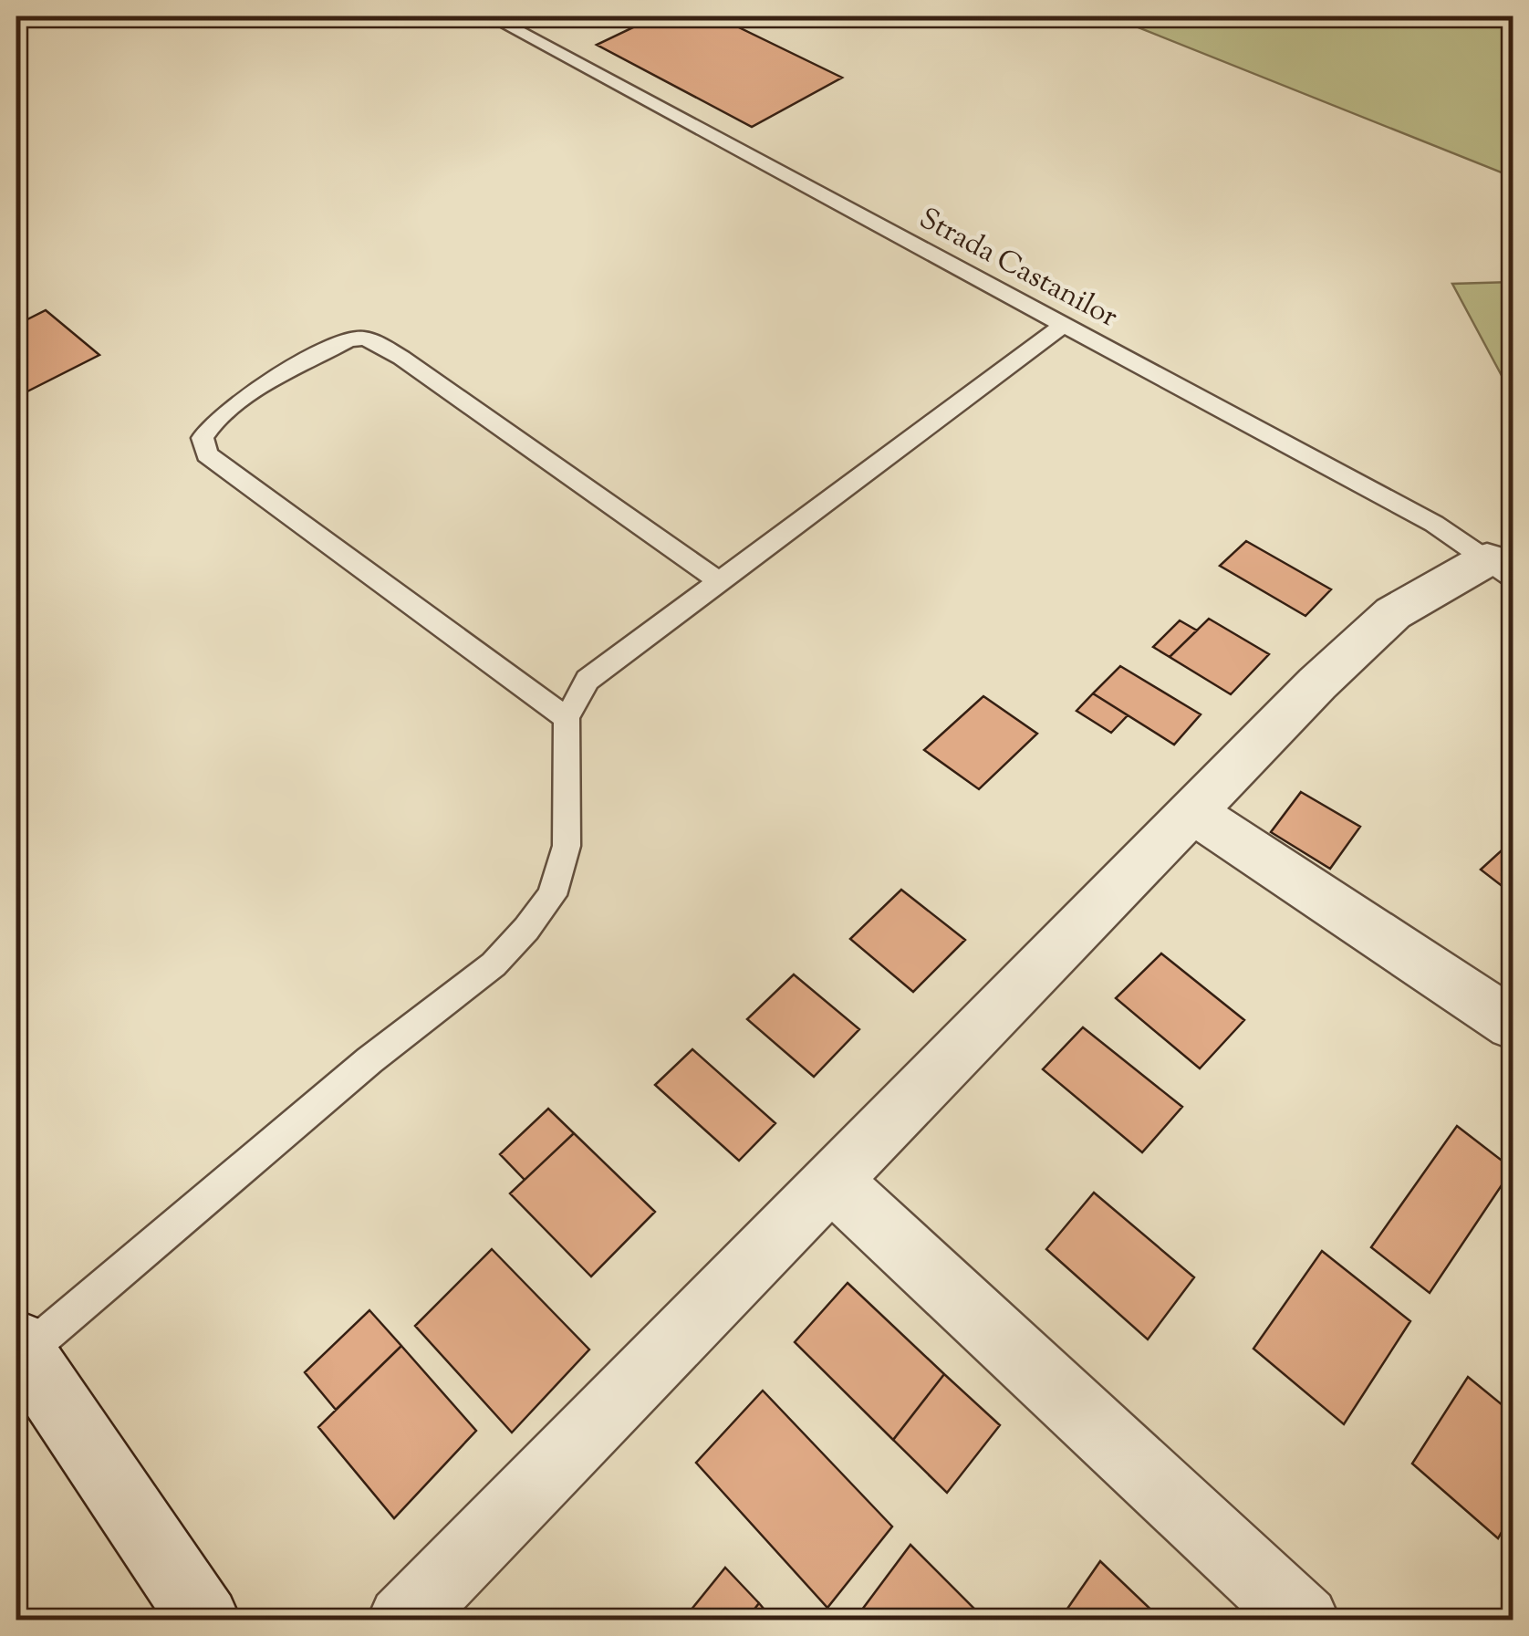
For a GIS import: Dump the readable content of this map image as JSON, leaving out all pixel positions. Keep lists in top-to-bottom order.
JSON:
{
  "streets": {
    "lane": ["Strada Castanilor"]
  }
}
